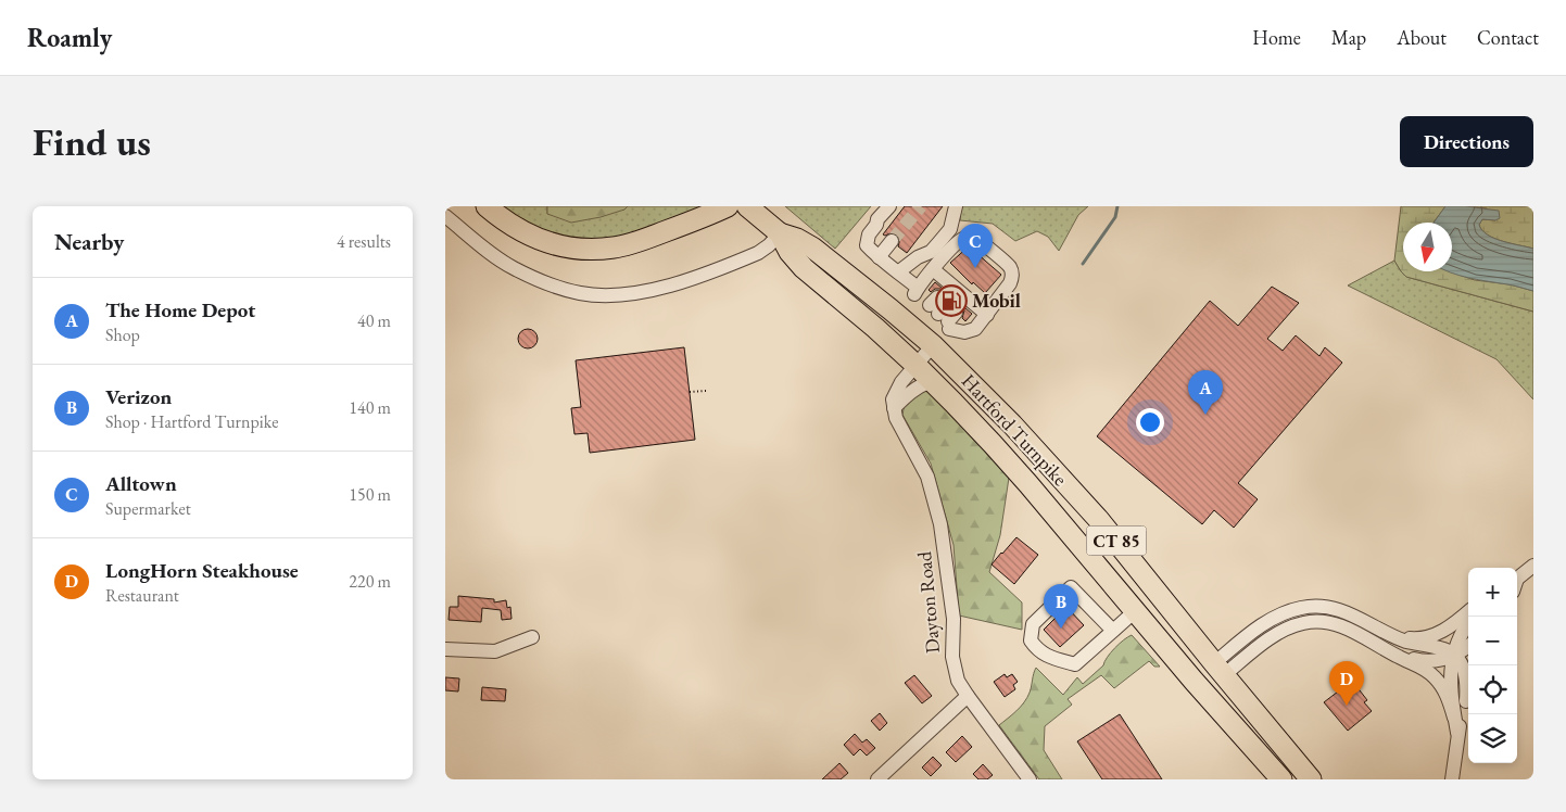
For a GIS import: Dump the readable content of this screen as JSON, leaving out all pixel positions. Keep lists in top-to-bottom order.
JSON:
{
  "streets": {
    "highway": ["Hartford Turnpike", "CT 85"],
    "street": ["Dayton Road"]
  },
  "places": {
    "fuel station": ["Mobil"]
  },
  "north": "bottom",
  "page": {
    "header": "Roamly",
    "nav": [
      "Home",
      "Map",
      "About",
      "Contact"
    ],
    "buttons": "Directions",
    "title": "Find us",
    "heading": ["Nearby", "4 results"],
    "pins": [
      "C",
      "A",
      "B",
      "D"
    ],
    "list": [
      {
        "mark": "A",
        "name": "The Home Depot",
        "note": "Shop",
        "value": "40 m"
      },
      {
        "mark": "B",
        "name": "Verizon",
        "note": "Shop · Hartford Turnpike",
        "value": "140 m"
      },
      {
        "mark": "C",
        "name": "Alltown",
        "note": "Supermarket",
        "value": "150 m"
      },
      {
        "mark": "D",
        "name": "LongHorn Steakhouse",
        "note": "Restaurant",
        "value": "220 m"
      }
    ],
    "map_buttons": ["+", "−"]
  }
}
